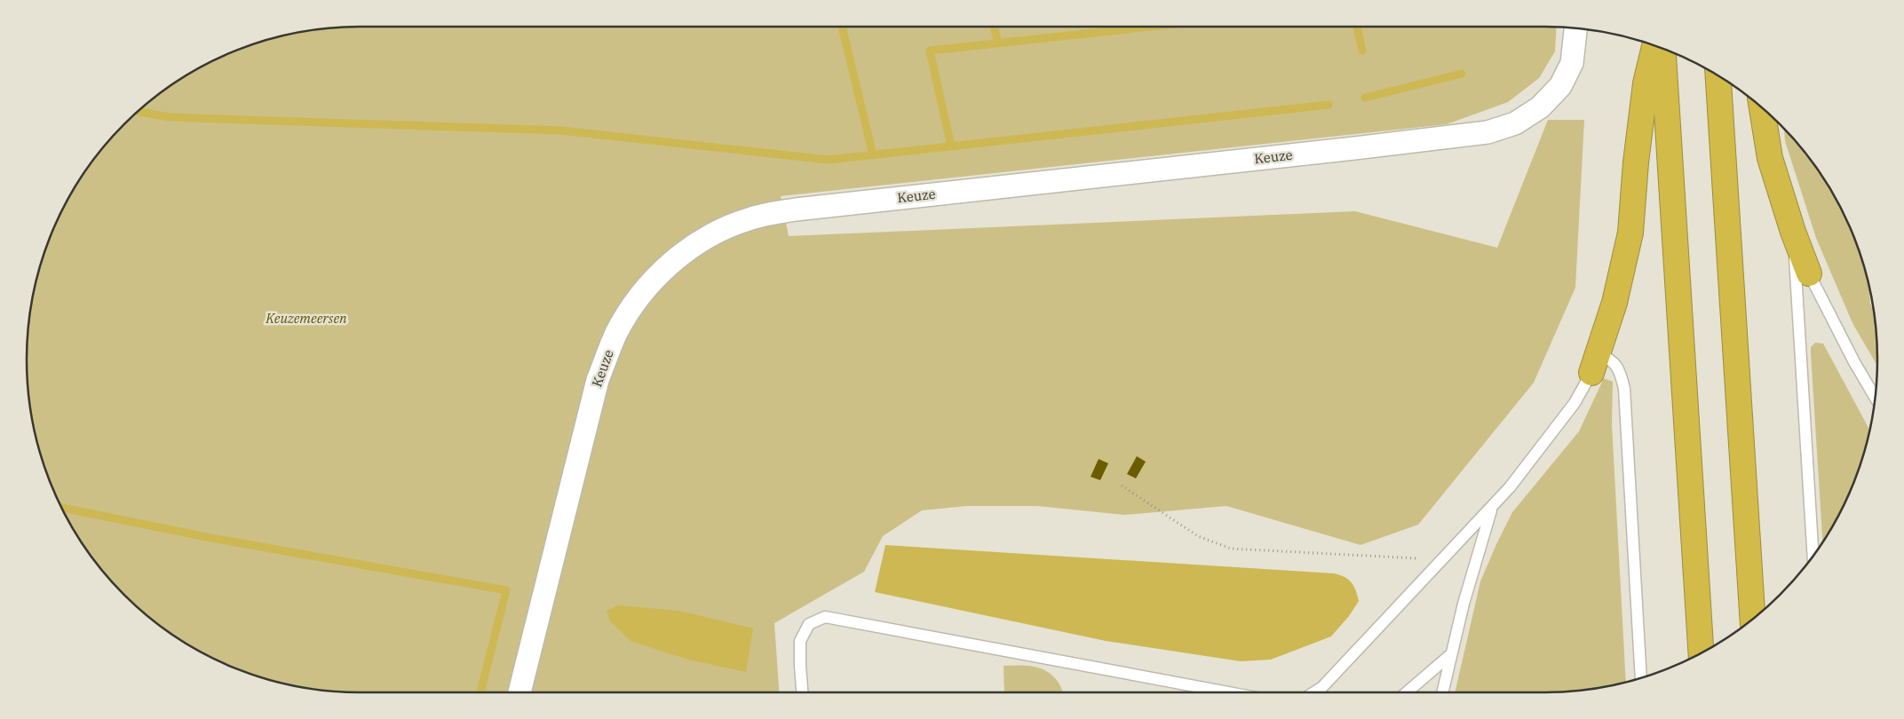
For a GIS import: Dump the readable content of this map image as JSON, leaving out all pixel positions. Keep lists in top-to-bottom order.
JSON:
{
  "streets": {
    "street": ["Keuze"]
  },
  "parks": ["Keuzemeersen"]
}
